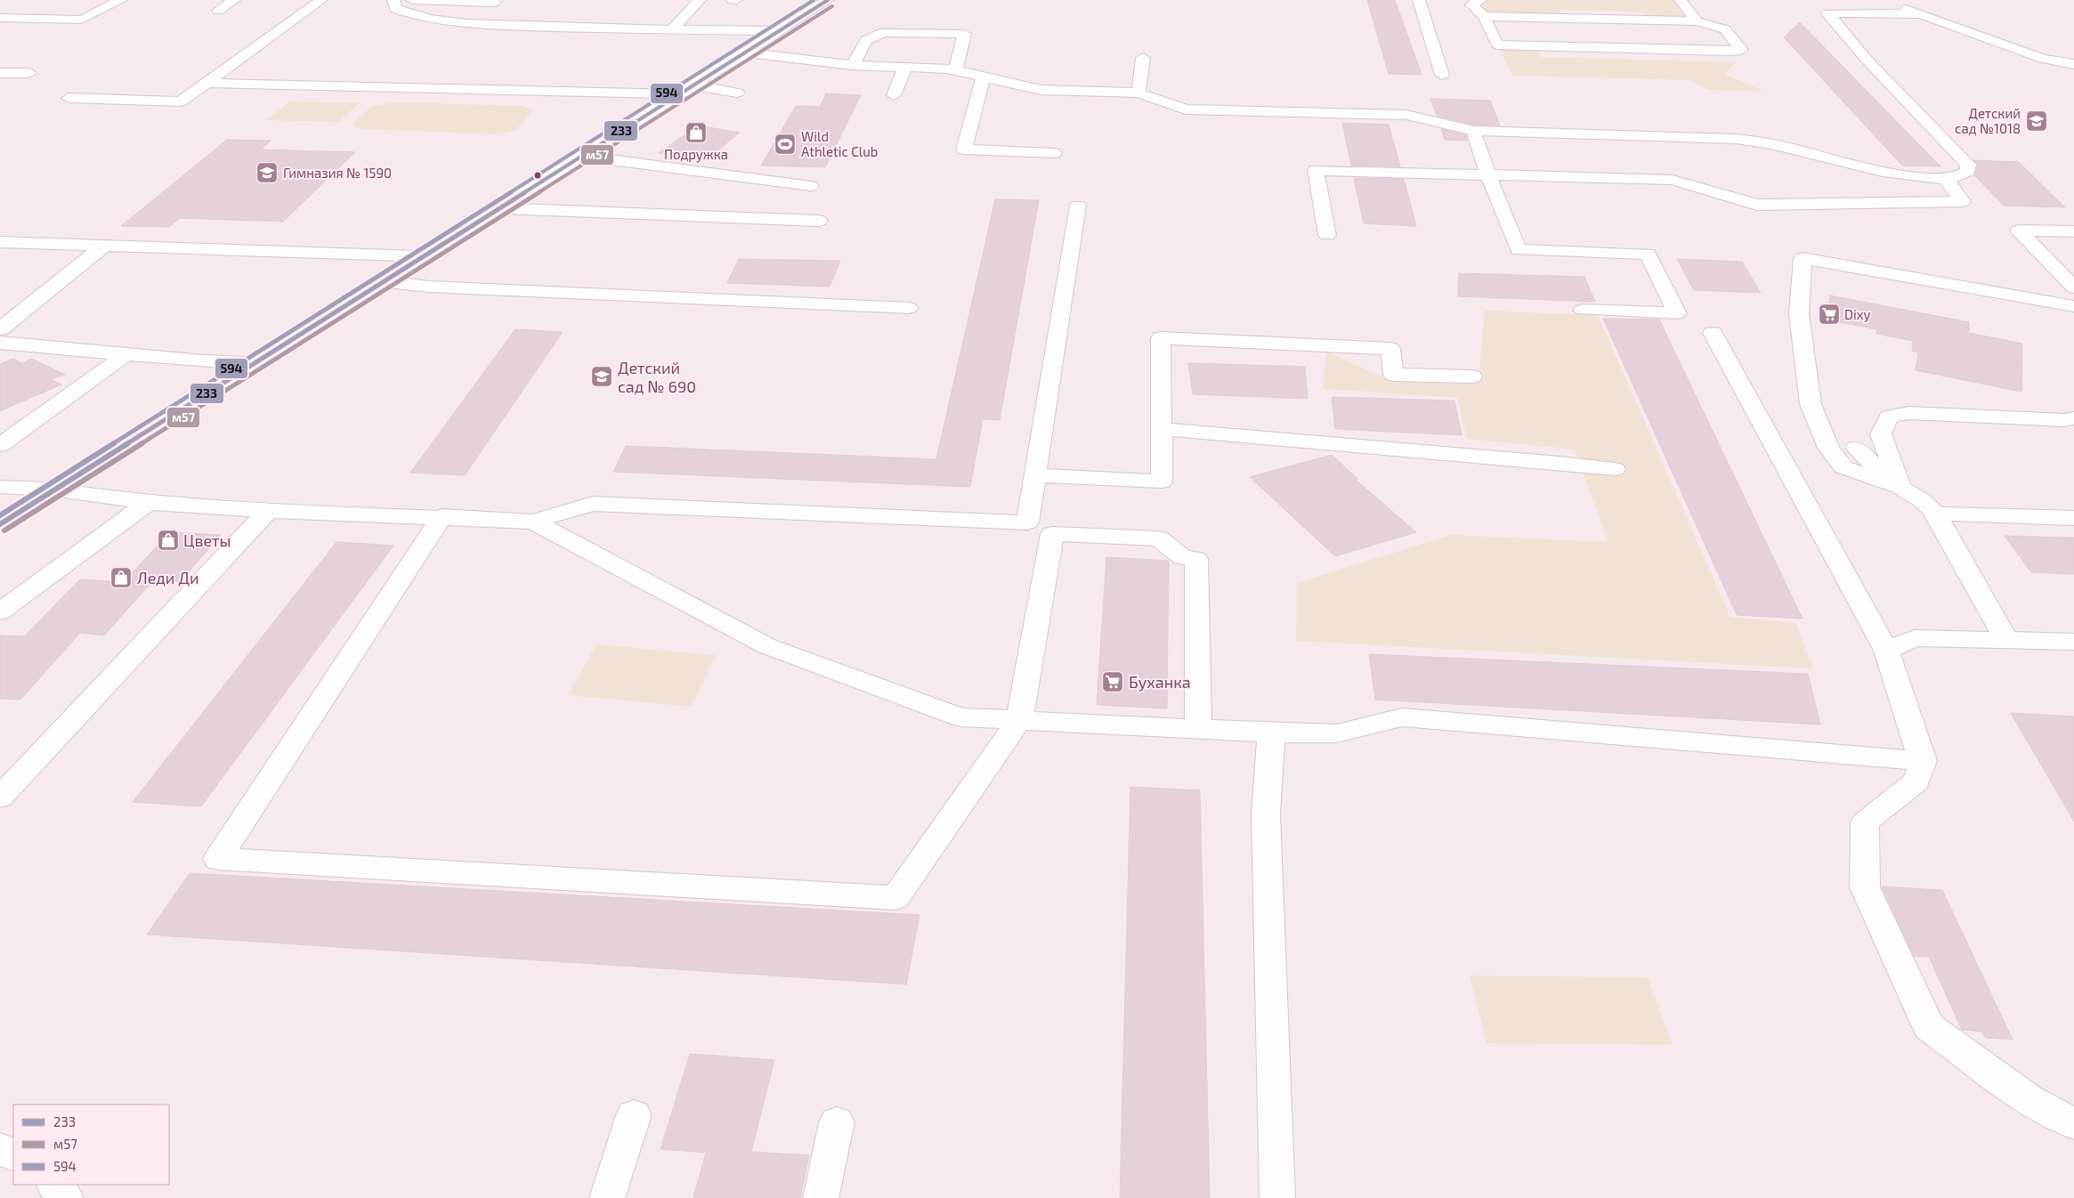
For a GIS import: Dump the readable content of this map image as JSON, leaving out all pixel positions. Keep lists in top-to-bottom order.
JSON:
{
  "places": {
    "school or university": ["Детский сад №1018", "Гимназия № 1590", "Детский сад № 690"],
    "shop": ["Подружка", "Цветы", "Леди Ди"],
    "sports": ["Wild Athletic Club"],
    "supermarket": ["Dixy", "Буханка"]
  },
  "lines": ["transit line 233", "transit line 594", "transit line м57"],
  "legend": ["233", "м57", "594"]
}
